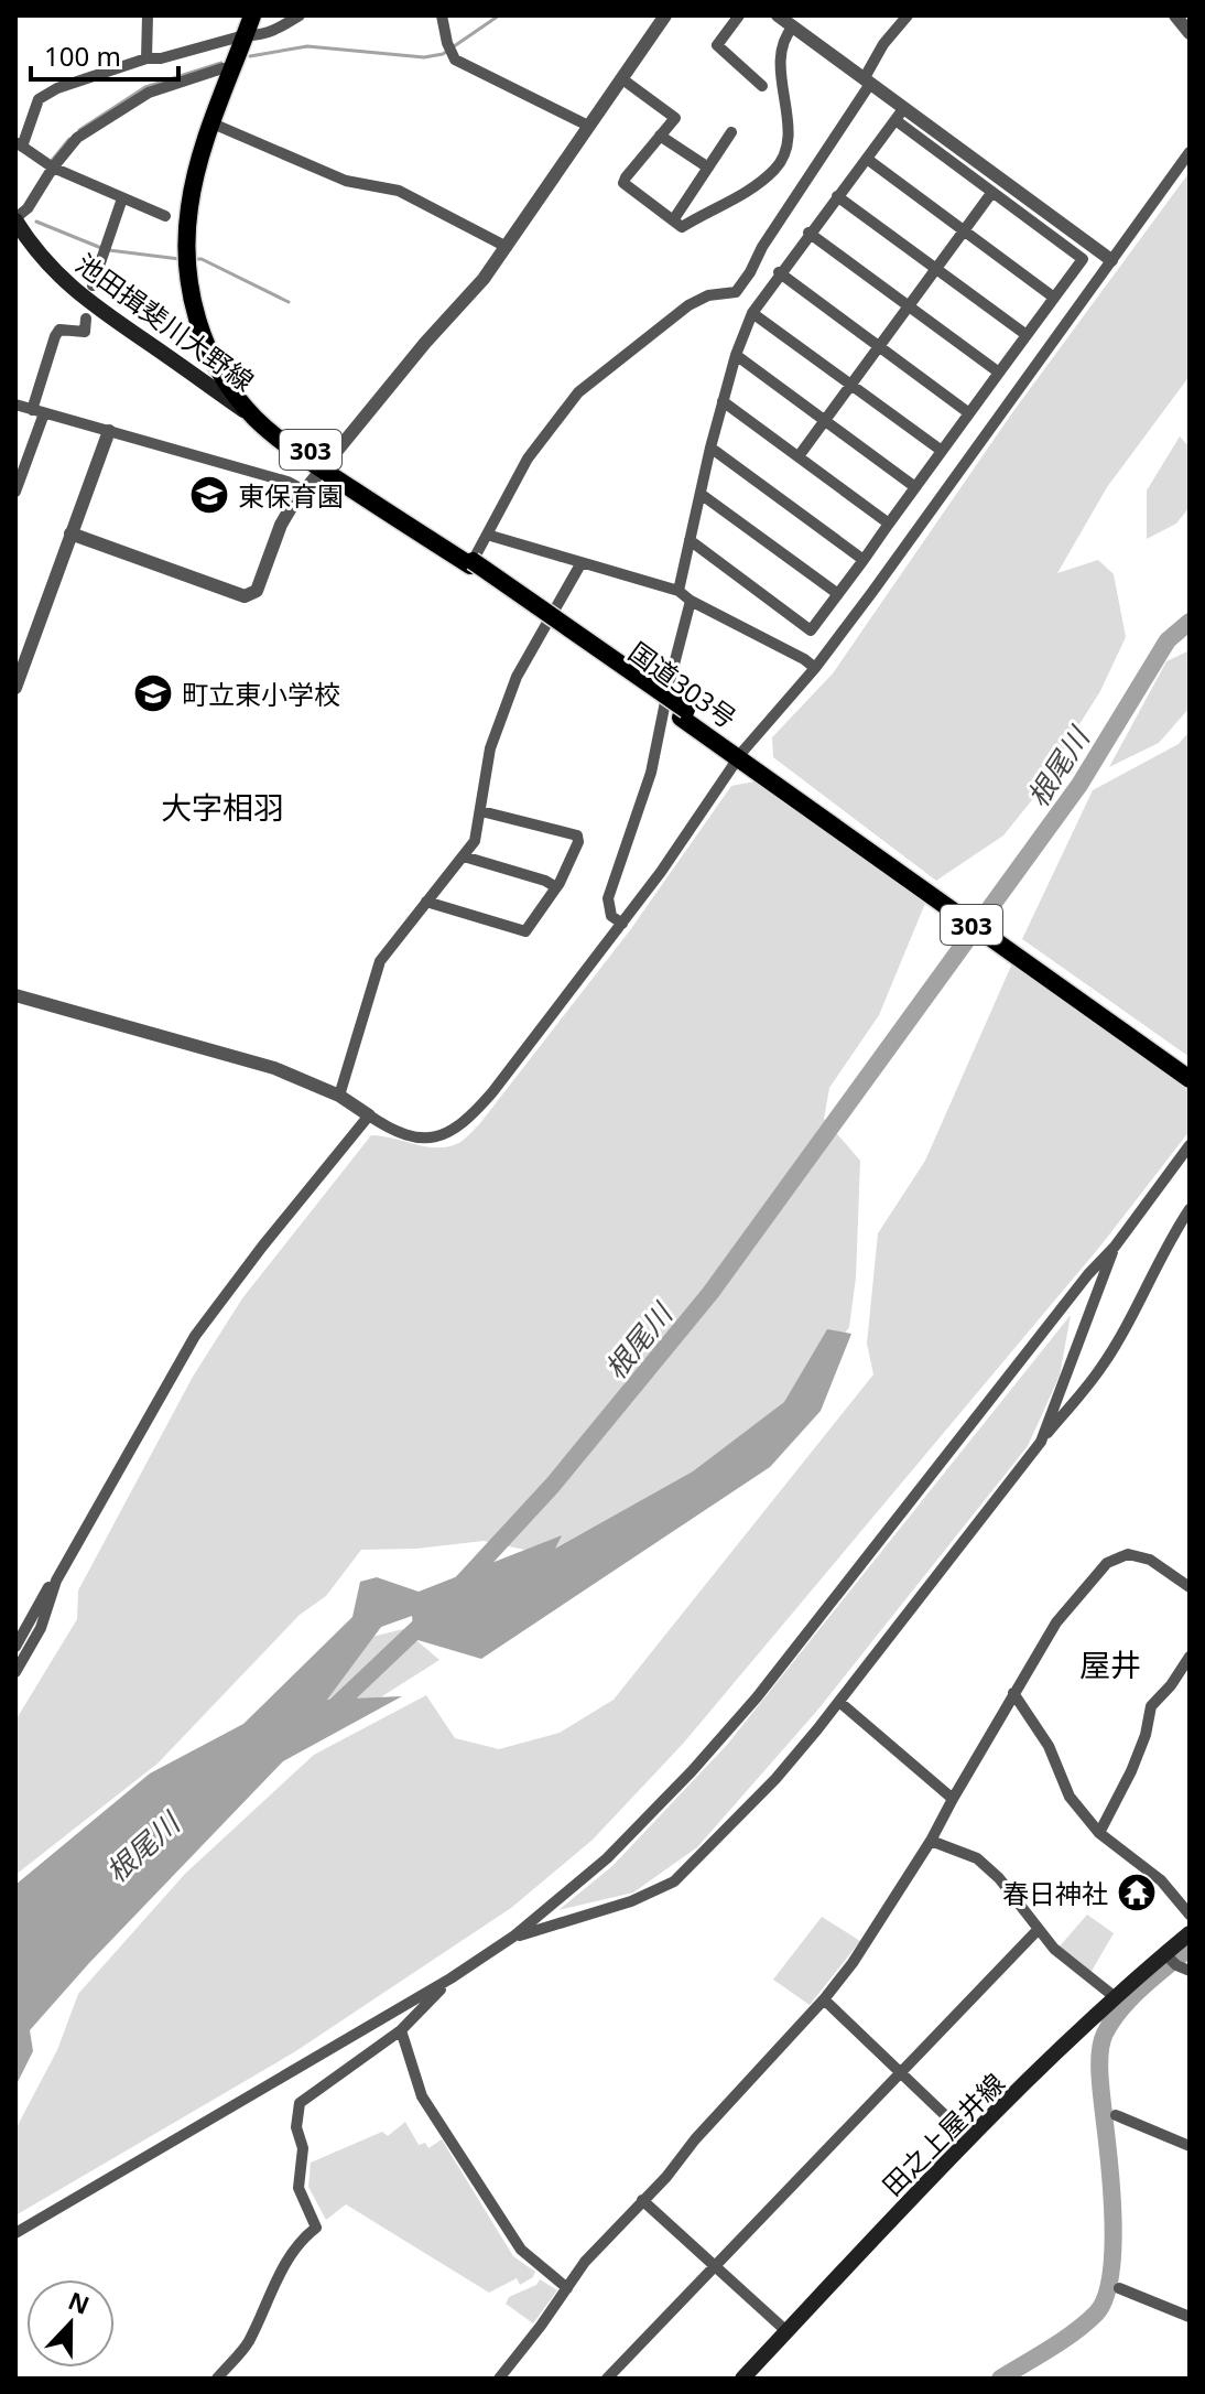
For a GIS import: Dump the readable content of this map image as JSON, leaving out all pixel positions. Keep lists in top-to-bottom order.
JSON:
{
  "streets": {
    "highway": ["303", "国道303号"],
    "main road": ["池田揖斐川大野線", "田之上屋井線"]
  },
  "crossings": [
    ["池田揖斐川大野線", "国道303号"]
  ],
  "districts": ["大字相羽", "屋井"],
  "water": ["根尾川"],
  "places": {
    "school or university": ["東保育園", "町立東小学校"],
    "temple": ["春日神社"]
  },
  "scale_bar": "100 m",
  "north": "top"
}
